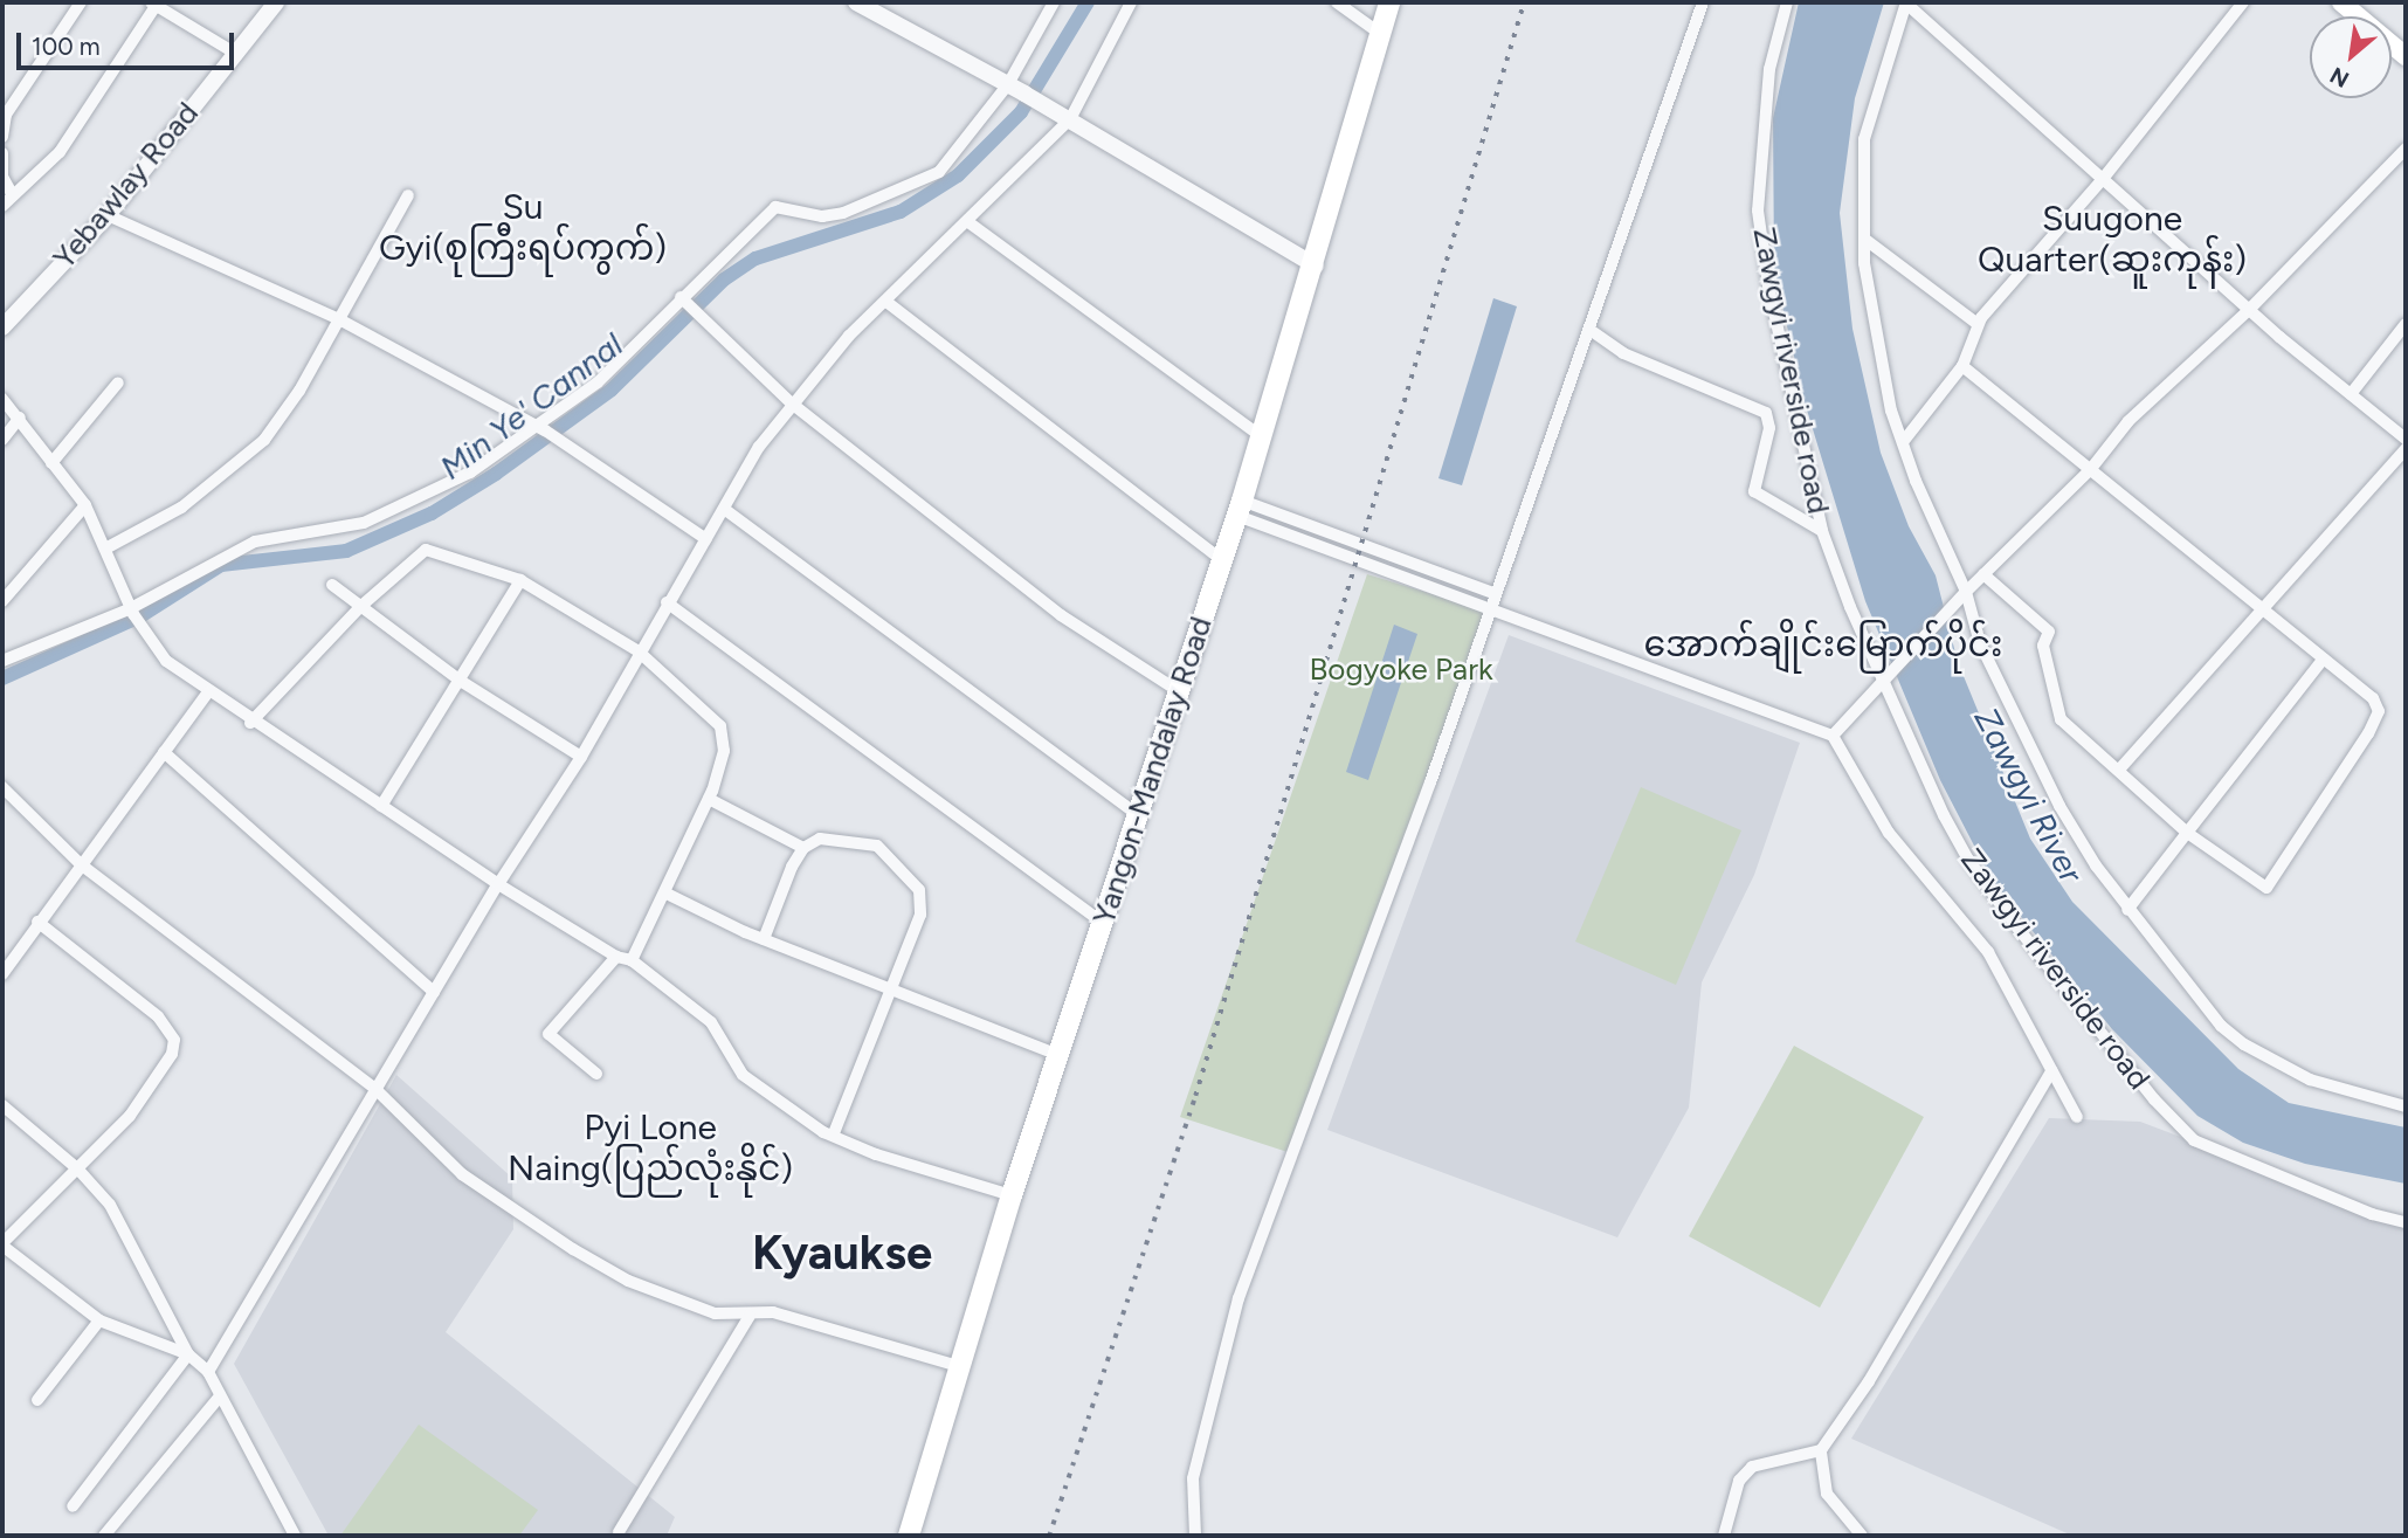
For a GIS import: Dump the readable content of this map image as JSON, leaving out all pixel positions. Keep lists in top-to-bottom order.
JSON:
{
  "streets": {
    "highway": ["Yangon-Mandalay Road"],
    "street": ["Yebawlay Road", "Zawgyi riverside road"]
  },
  "districts": [
    "Su Gyi(စုကြီးရပ်ကွက်)",
    "Suugone Quarter(ဆူးကုန်း)",
    "အောက်ချိုင်းမြောက်ပိုင်း",
    "Pyi Lone Naing(ပြည်လုံးနိုင်)",
    "Kyaukse"
  ],
  "water": ["Min Ye' Cannal", "Zawgyi River"],
  "parks": ["Bogyoke Park"],
  "scale_bar": "100 m",
  "north": "bottom left"
}
